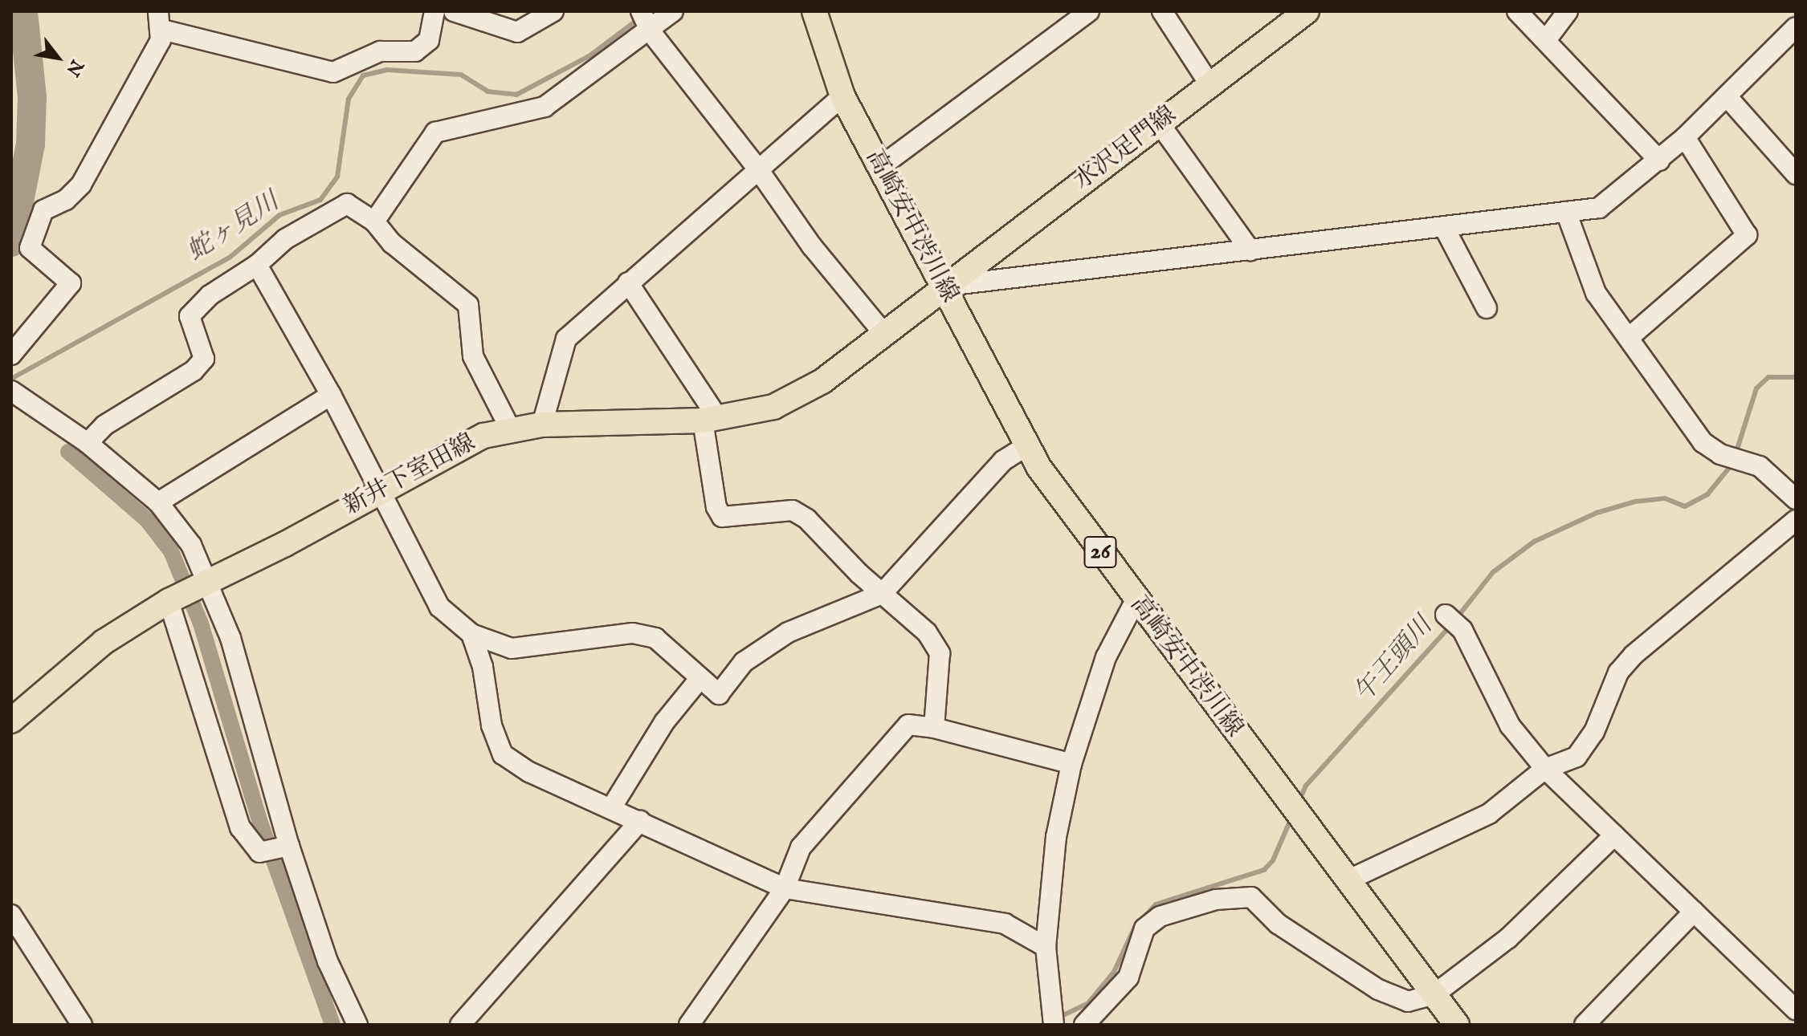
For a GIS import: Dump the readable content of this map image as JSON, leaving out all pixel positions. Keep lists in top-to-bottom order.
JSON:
{
  "streets": {
    "main road": [
      "水沢足門線",
      "高崎安中渋川線",
      "新井下室田線",
      "26"
    ]
  },
  "crossings": [
    ["水沢足門線", "高崎安中渋川線"],
    ["水沢足門線", "新井下室田線"],
    ["高崎安中渋川線", "新井下室田線"]
  ],
  "water": ["蛇ヶ見川", "午王頭川"],
  "north": "bottom right"
}
